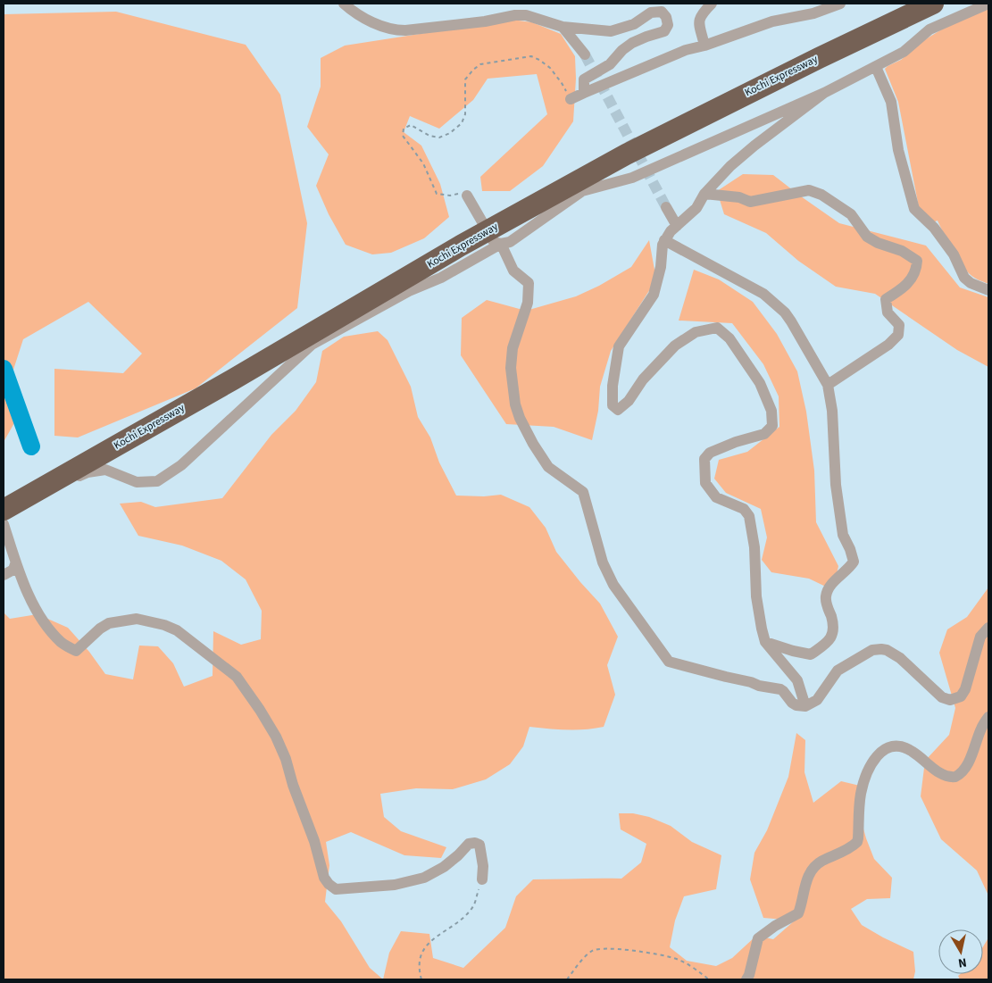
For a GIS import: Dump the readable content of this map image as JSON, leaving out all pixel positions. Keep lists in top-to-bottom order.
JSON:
{
  "streets": {
    "highway": ["Kochi Expressway"]
  },
  "north": "bottom"
}
